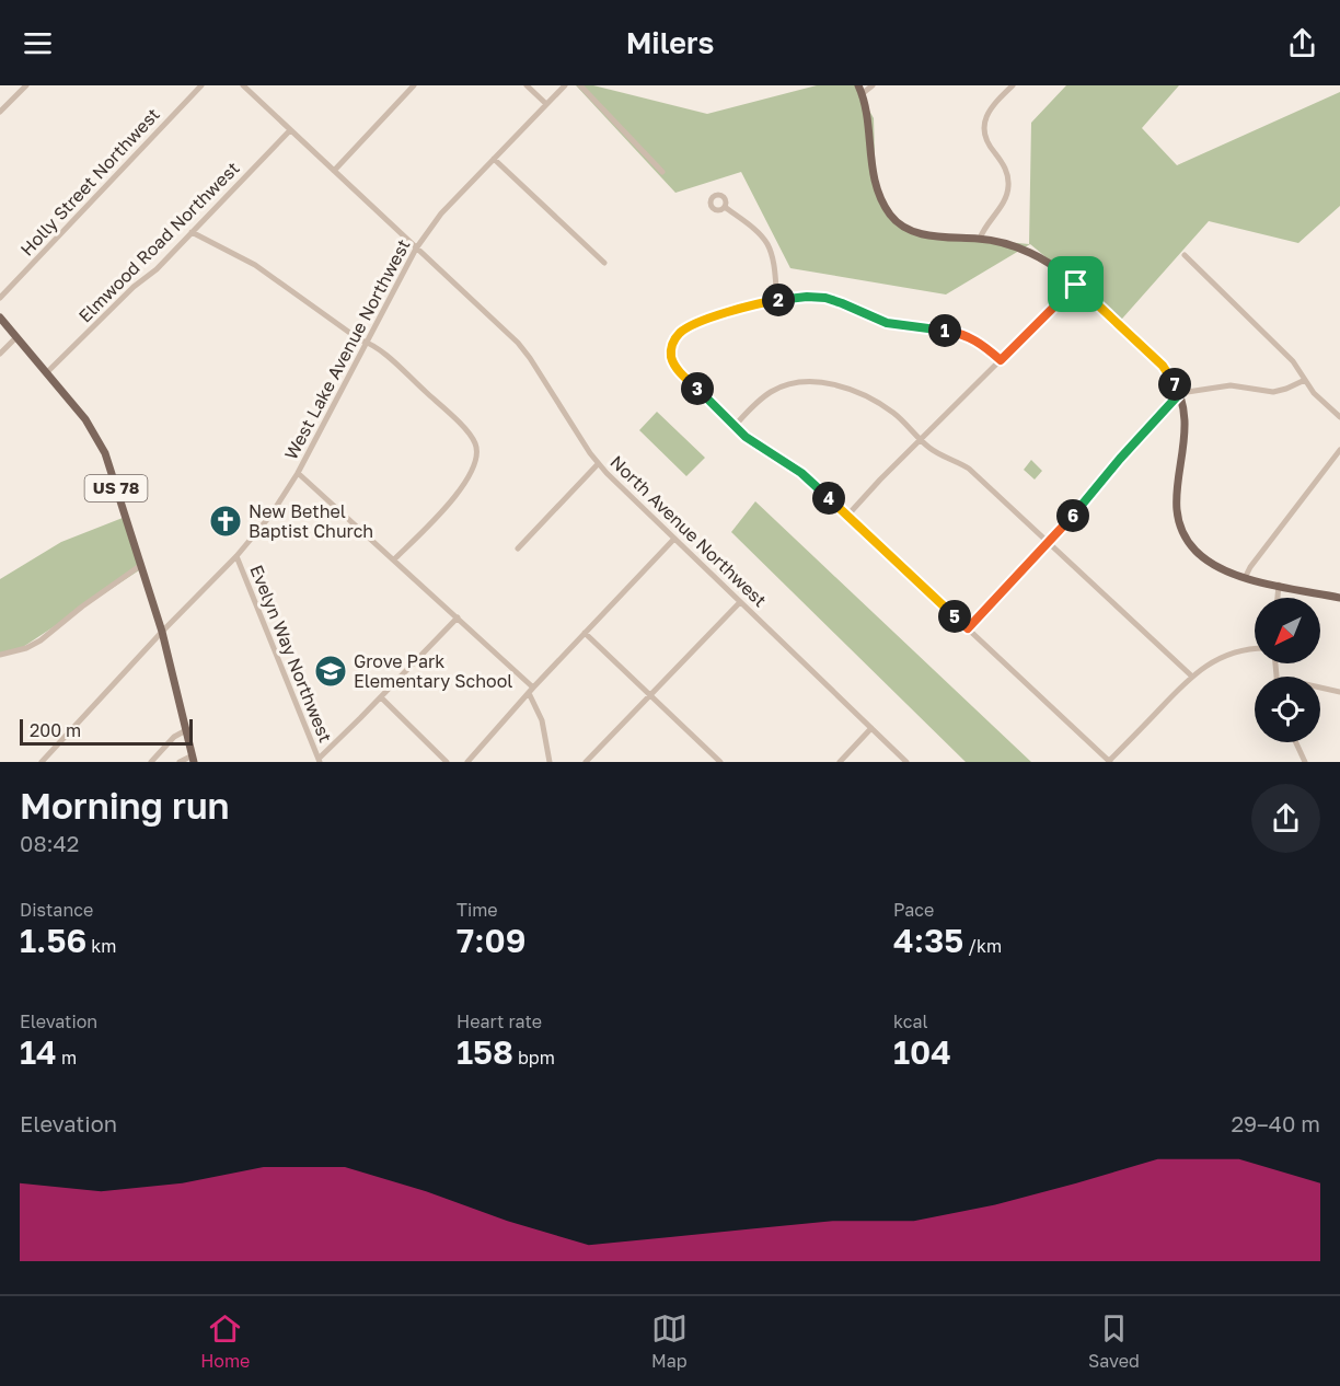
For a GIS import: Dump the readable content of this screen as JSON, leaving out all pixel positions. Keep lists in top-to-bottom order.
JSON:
{
  "streets": {
    "main road": ["US 78"],
    "street": [
      "Holly Street Northwest",
      "Elmwood Road Northwest",
      "West Lake Avenue Northwest",
      "North Avenue Northwest",
      "Evelyn Way Northwest"
    ]
  },
  "crossings": [
    ["Elmwood Road Northwest", "US 78"],
    ["Elmwood Road Northwest", "North Avenue Northwest"],
    ["West Lake Avenue Northwest", "US 78"],
    ["West Lake Avenue Northwest", "North Avenue Northwest"],
    ["West Lake Avenue Northwest", "Evelyn Way Northwest"]
  ],
  "places": {
    "church": ["New Bethel Baptist Church"],
    "school or university": ["Grove Park Elementary School"]
  },
  "scale_bar": "200 m",
  "north": "bottom left",
  "page": {
    "header": "Milers",
    "pins": [
      "2",
      "1",
      "7",
      "3",
      "4",
      "6",
      "5"
    ],
    "scale": "200 m",
    "heading": ["Morning run", "08:42"],
    "stats": [
      ["Distance", "1.56 km"],
      ["Time", "7:09"],
      ["Pace", "4:35 /km"],
      ["Elevation", "14 m"],
      ["Heart rate", "158 bpm"],
      ["kcal", "104"]
    ],
    "chart": ["Elevation", "29–40 m"],
    "tabs": ["Home", "Map", "Saved"]
  }
}
